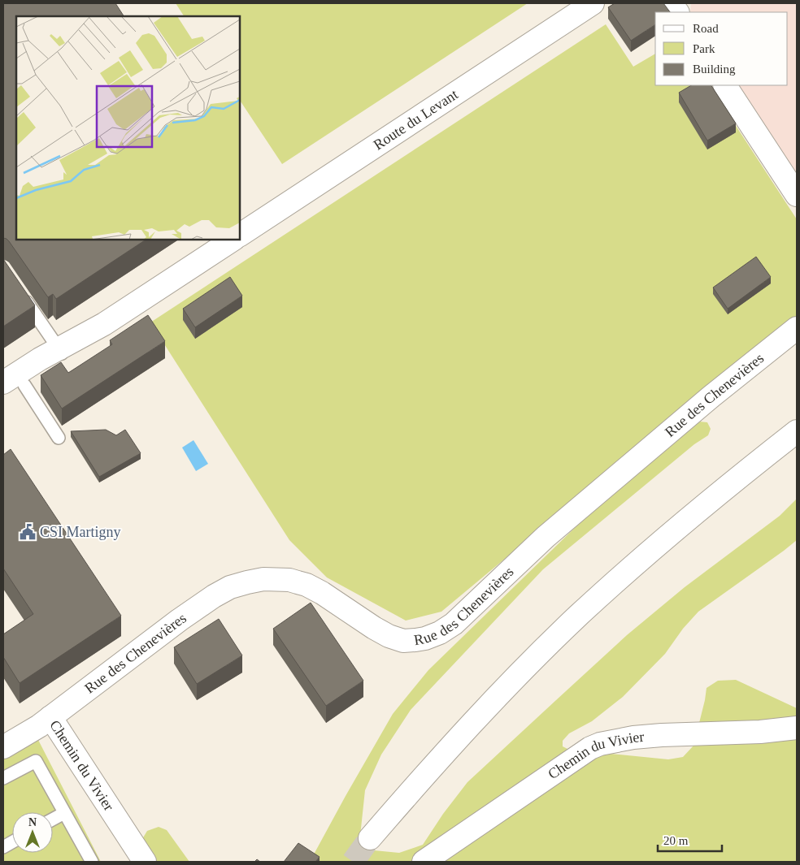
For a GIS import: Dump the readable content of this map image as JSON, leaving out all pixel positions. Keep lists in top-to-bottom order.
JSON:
{
  "streets": {
    "main road": ["Route du Levant", "Rue des Chenevières", "Chemin du Vivier"]
  },
  "crossings": [
    ["Rue des Chenevières", "Chemin du Vivier"]
  ],
  "places": {
    "public building": ["CSI Martigny"]
  },
  "legend": ["Road", "Park", "Building"],
  "scale_bar": "20 m",
  "north": "top"
}
